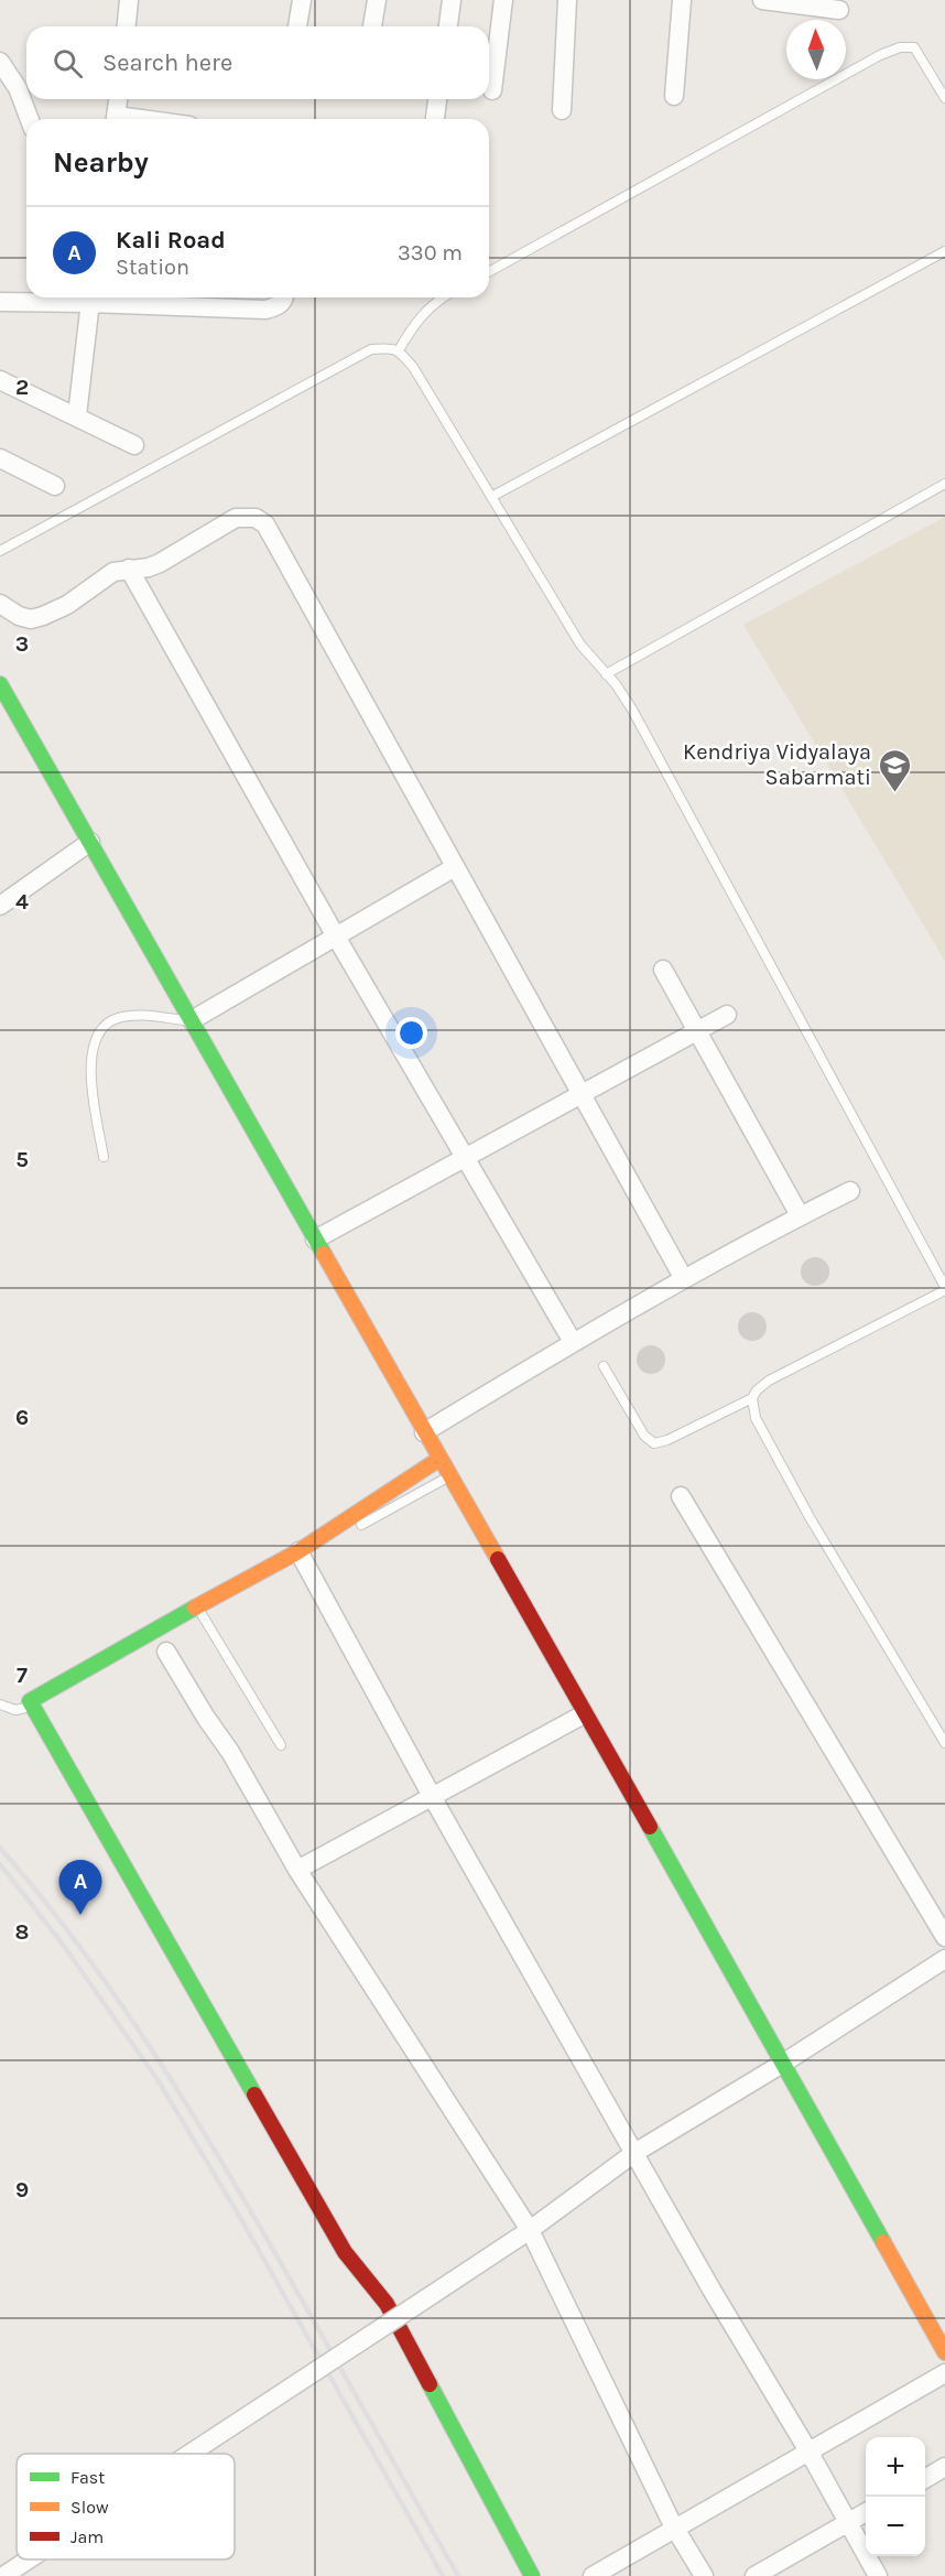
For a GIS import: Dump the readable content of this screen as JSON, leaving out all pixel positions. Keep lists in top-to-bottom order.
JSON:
{
  "places": {
    "school or university": ["Kendriya Vidyalaya Sabarmati"]
  },
  "legend": ["Fast", "Slow", "Jam"],
  "north": "top",
  "page": {
    "search": "Search here",
    "heading": "Nearby",
    "list": [
      {
        "mark": "A",
        "name": "Kali Road",
        "note": "Station",
        "value": "330 m"
      }
    ],
    "pins": "A",
    "map_buttons": ["+", "−"]
  },
  "grid": {
    "rows": [
      "2",
      "3",
      "4",
      "5",
      "6",
      "7",
      "8",
      "9"
    ]
  }
}
